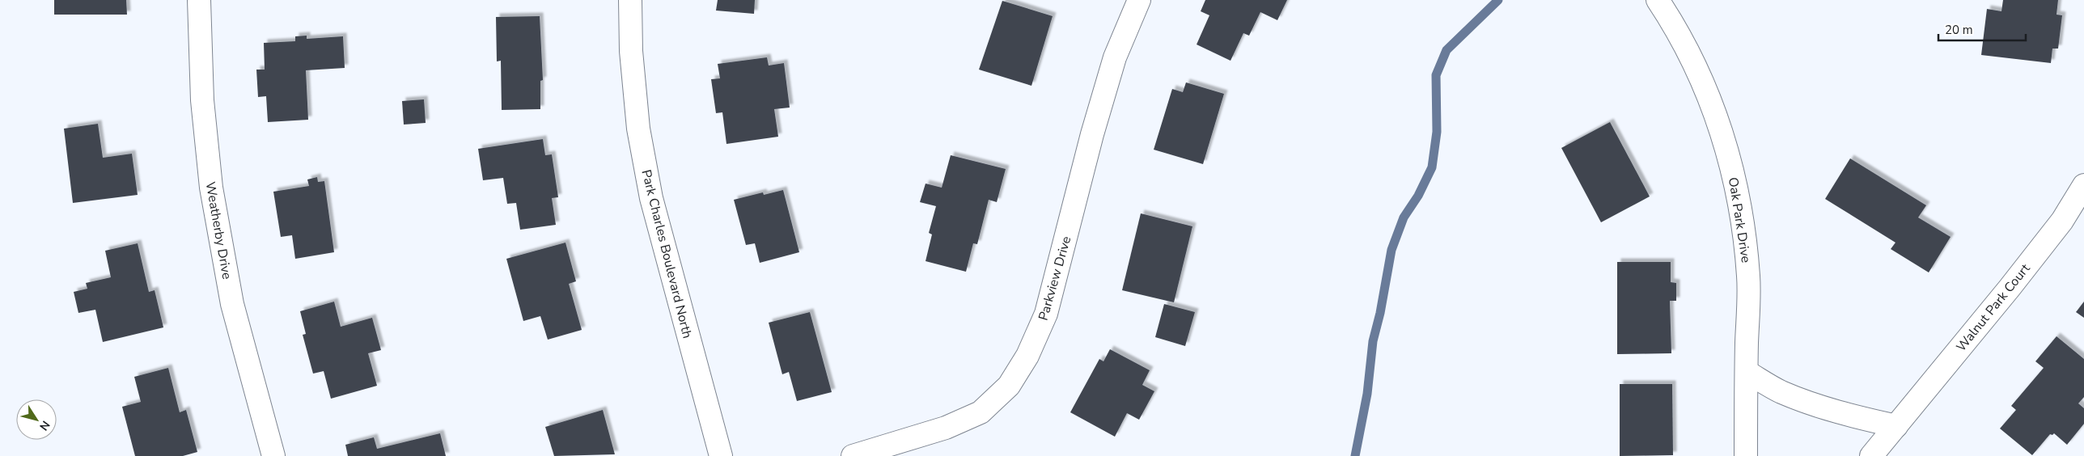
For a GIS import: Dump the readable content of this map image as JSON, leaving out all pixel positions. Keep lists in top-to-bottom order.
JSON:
{
  "streets": {
    "street": [
      "Oak Park Drive",
      "Weatherby Drive",
      "Park Charles Boulevard North",
      "Parkview Drive",
      "Walnut Park Court"
    ]
  },
  "scale_bar": "20 m",
  "north": "bottom right"
}
